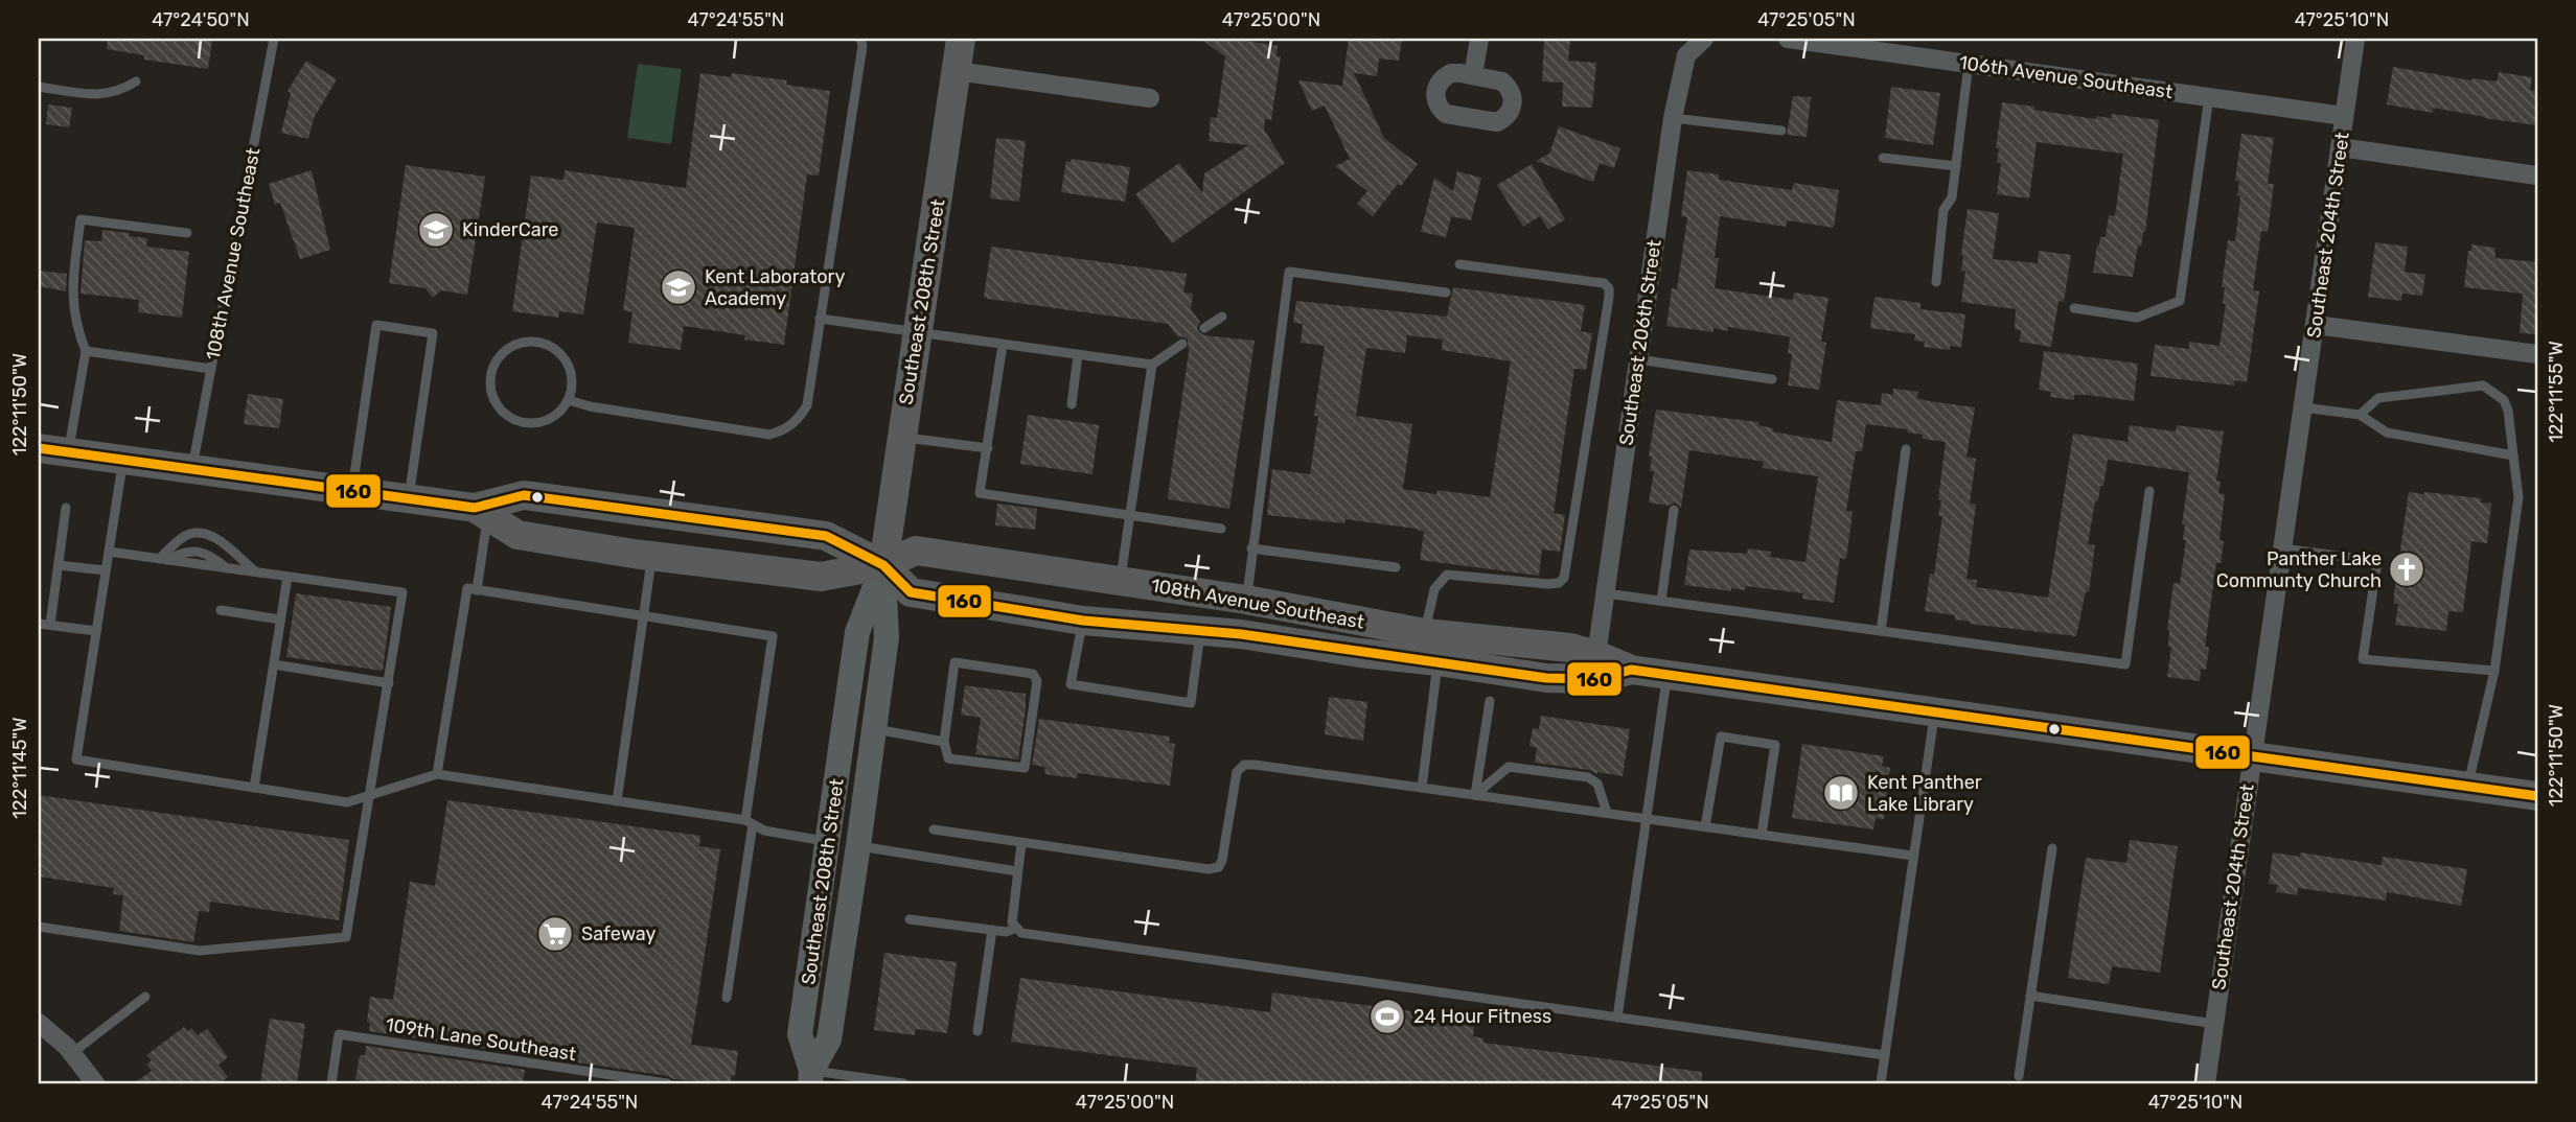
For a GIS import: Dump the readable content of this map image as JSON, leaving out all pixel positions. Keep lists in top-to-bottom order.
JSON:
{
  "streets": {
    "main road": ["108th Avenue Southeast", "Southeast 208th Street"],
    "street": ["106th Avenue Southeast", "Southeast 204th Street", "Southeast 206th Street"],
    "lane": ["109th Lane Southeast"]
  },
  "crossings": [
    ["106th Avenue Southeast", "Southeast 204th Street"],
    ["Southeast 204th Street", "108th Avenue Southeast"],
    ["108th Avenue Southeast", "Southeast 208th Street"],
    ["108th Avenue Southeast", "Southeast 206th Street"]
  ],
  "places": {
    "school or university": ["KinderCare", "Kent Laboratory Academy"],
    "church": ["Panther Lake Communty Church"],
    "library": ["Kent Panther Lake Library"],
    "supermarket": ["Safeway"],
    "sports": ["24 Hour Fitness"]
  },
  "lines": ["transit line 160"],
  "coordinates": [
    "47°24'50\"N",
    "47°24'55\"N",
    "47°25'00\"N",
    "47°25'05\"N",
    "47°25'10\"N",
    "122°11'55\"W",
    "122°11'50\"W",
    "122°11'45\"W"
  ]
}
